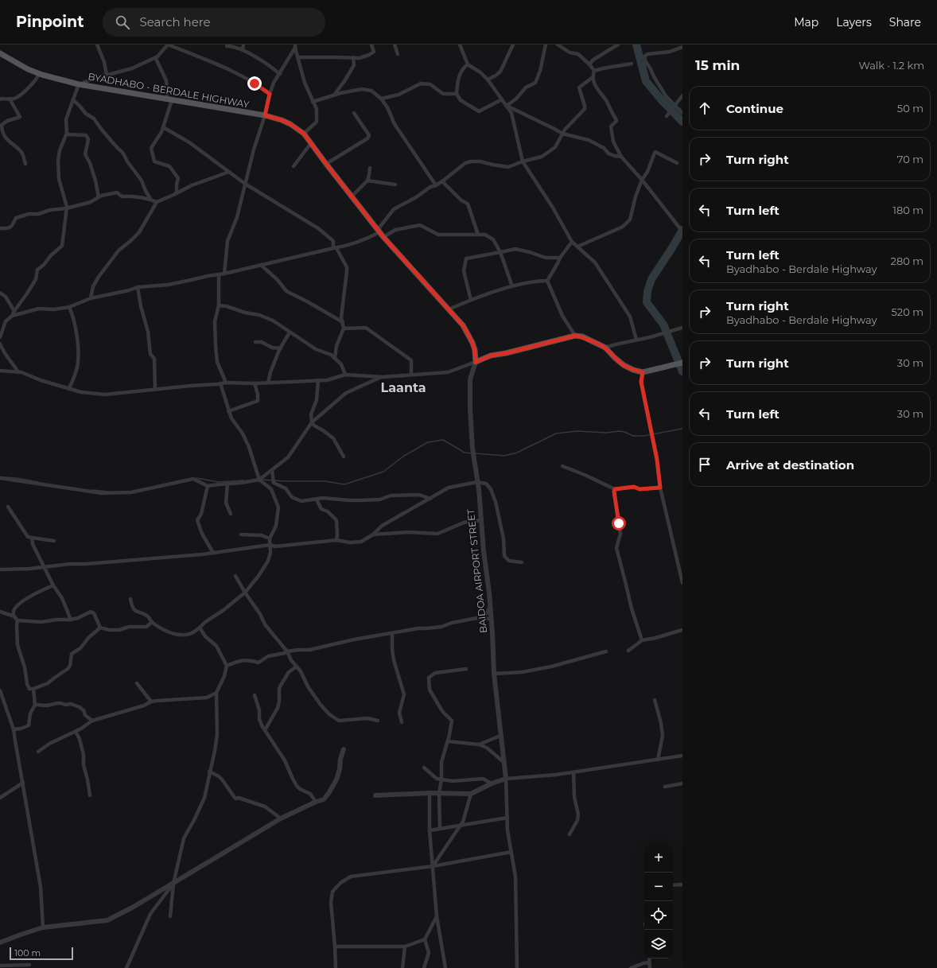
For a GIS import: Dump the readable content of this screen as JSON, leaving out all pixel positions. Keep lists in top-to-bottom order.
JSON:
{
  "streets": {
    "main road": ["BYADHABO - BERDALE HIGHWAY"],
    "street": ["BAIDOA AIRPORT STREET"]
  },
  "crossings": [
    ["BYADHABO - BERDALE HIGHWAY", "BAIDOA AIRPORT STREET"]
  ],
  "districts": ["Laanta"],
  "scale_bar": "100 m",
  "page": {
    "header": "Pinpoint",
    "search": "Search here",
    "nav": ["Map", "Layers", "Share"],
    "heading": ["15 min", "Walk · 1.2 km"],
    "list": [
      ["Continue", "50 m"],
      ["Turn right", "70 m"],
      ["Turn left", "180 m"],
      ["Turn left", "Byadhabo - Berdale Highway", "280 m"],
      ["Turn right", "Byadhabo - Berdale Highway", "520 m"],
      ["Turn right", "30 m"],
      ["Turn left", "30 m"],
      "Arrive at destination"
    ],
    "map_buttons": ["+", "−"],
    "scale": "100 m"
  }
}
